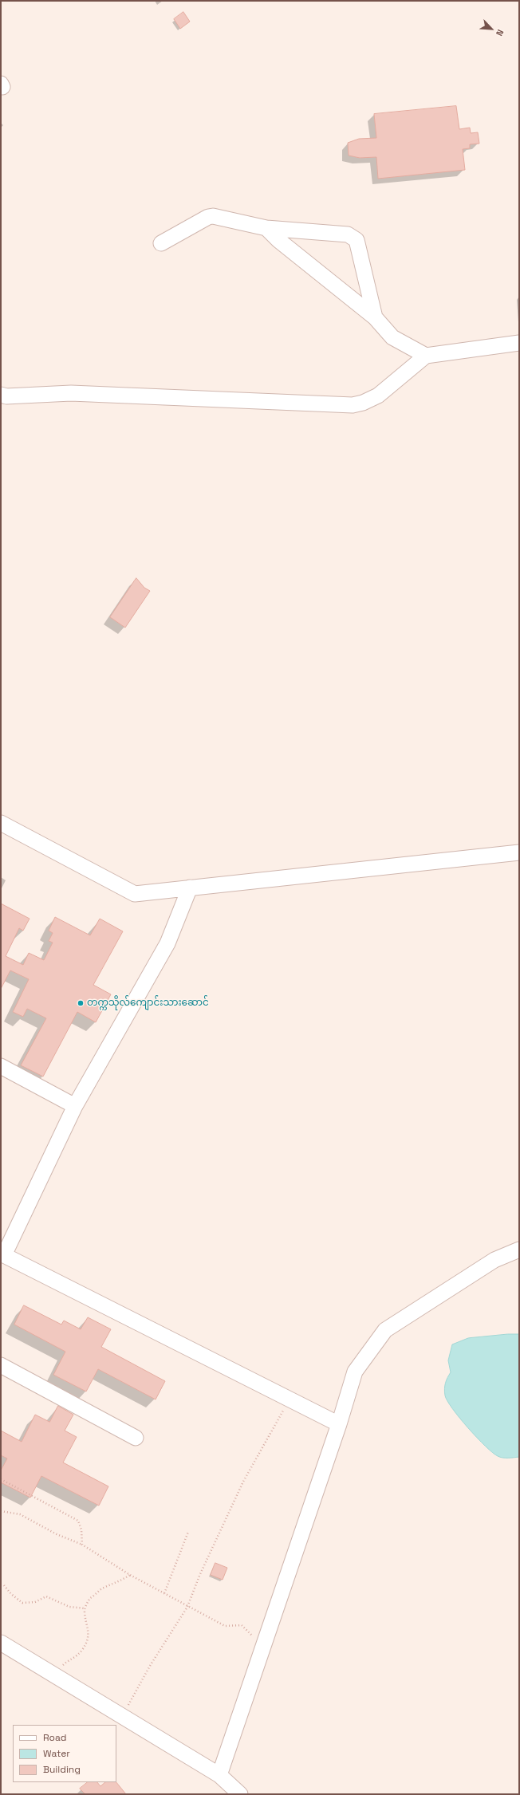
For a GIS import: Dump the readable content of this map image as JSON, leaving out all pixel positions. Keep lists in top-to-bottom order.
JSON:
{
  "places": ["တက္ကသိုလ်ကျောင်းသားဆောင်"],
  "legend": ["Road", "Water", "Building"],
  "north": "bottom right"
}
